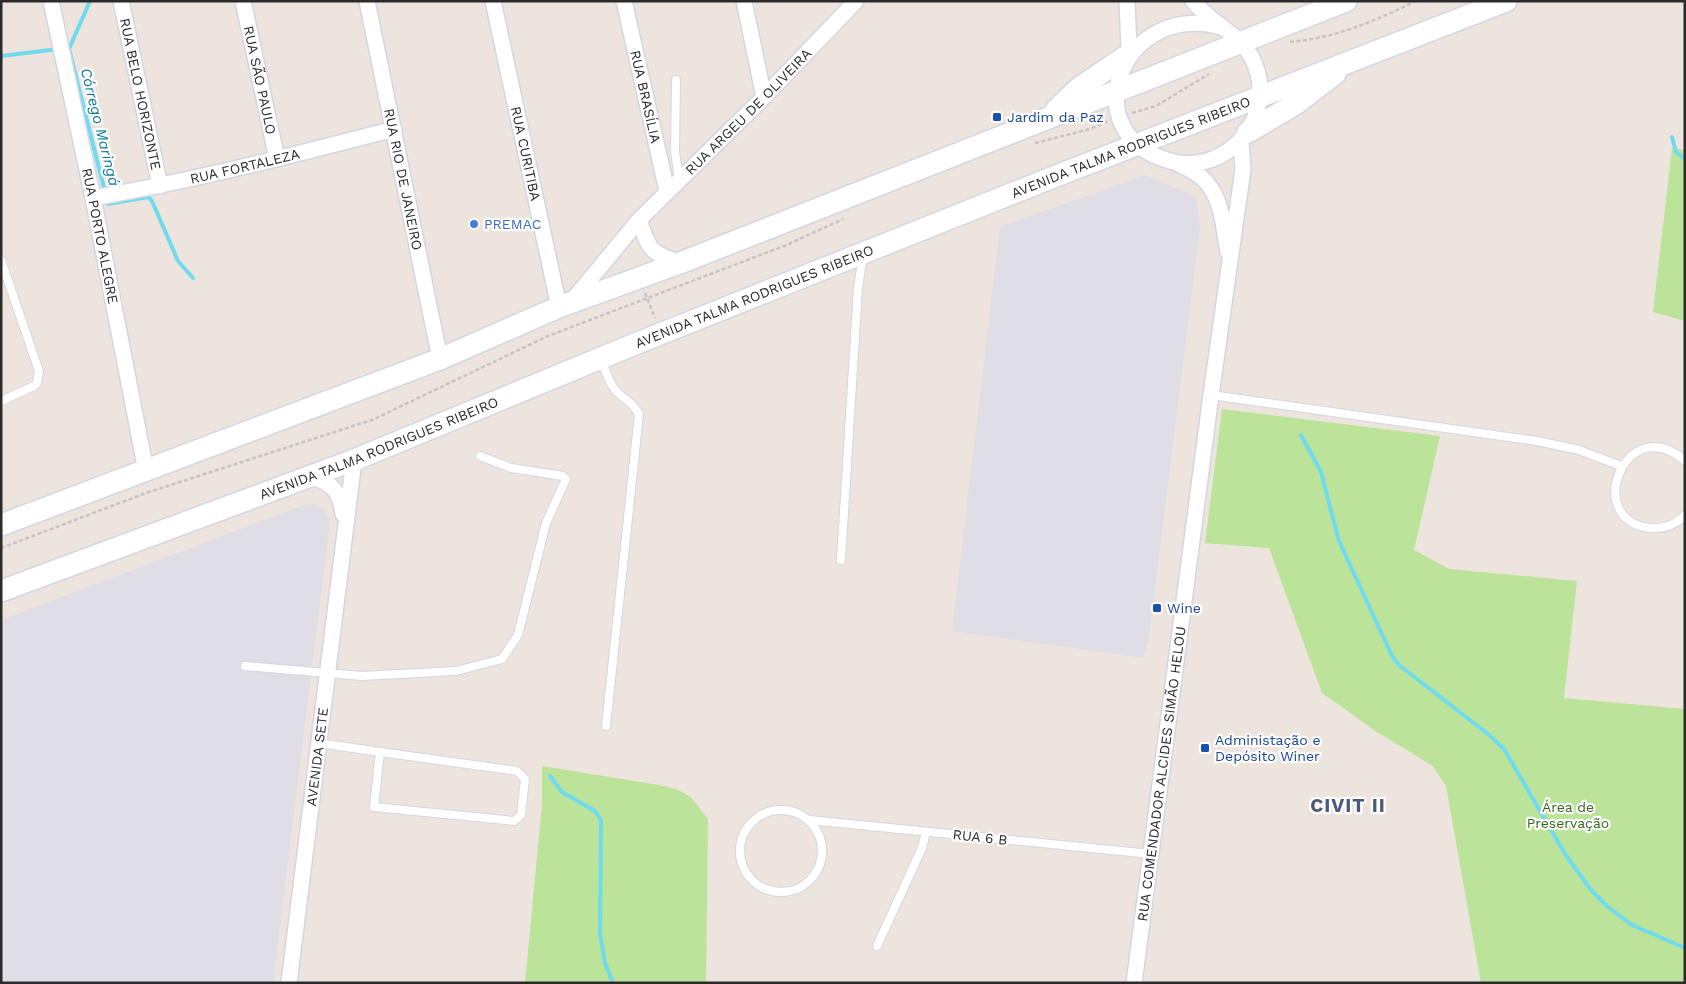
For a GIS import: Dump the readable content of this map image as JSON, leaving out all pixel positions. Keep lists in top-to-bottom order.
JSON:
{
  "streets": {
    "main road": ["AVENIDA TALMA RODRIGUES RIBEIRO"],
    "street": [
      "RUA SÃO PAULO",
      "RUA BELO HORIZONTE",
      "RUA BRASÍLIA",
      "RUA ARGEU DE OLIVEIRA",
      "RUA CURITIBA",
      "RUA FORTALEZA",
      "RUA RIO DE JANEIRO",
      "RUA PORTO ALEGRE",
      "AVENIDA SETE",
      "RUA COMENDADOR ALCIDES SIMÃO HELOU"
    ],
    "lane": ["RUA 6 B"]
  },
  "crossings": [
    ["RUA SÃO PAULO", "RUA FORTALEZA"],
    ["RUA BELO HORIZONTE", "RUA FORTALEZA"],
    ["RUA BRASÍLIA", "RUA ARGEU DE OLIVEIRA"],
    ["RUA ARGEU DE OLIVEIRA", "RUA CURITIBA"],
    ["AVENIDA TALMA RODRIGUES RIBEIRO", "AVENIDA SETE"],
    ["AVENIDA TALMA RODRIGUES RIBEIRO", "RUA COMENDADOR ALCIDES SIMÃO HELOU"],
    ["RUA FORTALEZA", "RUA RIO DE JANEIRO"],
    ["RUA FORTALEZA", "RUA PORTO ALEGRE"],
    ["RUA COMENDADOR ALCIDES SIMÃO HELOU", "RUA 6 B"]
  ],
  "districts": ["CIVIT II"],
  "water": ["Córrego Maringá"],
  "parks": ["Área de Preservação"],
  "places": {
    "transit": ["Jardim da Paz", "Wine", "Administação e Depósito Winer"],
    "other": ["PREMAC"]
  }
}
